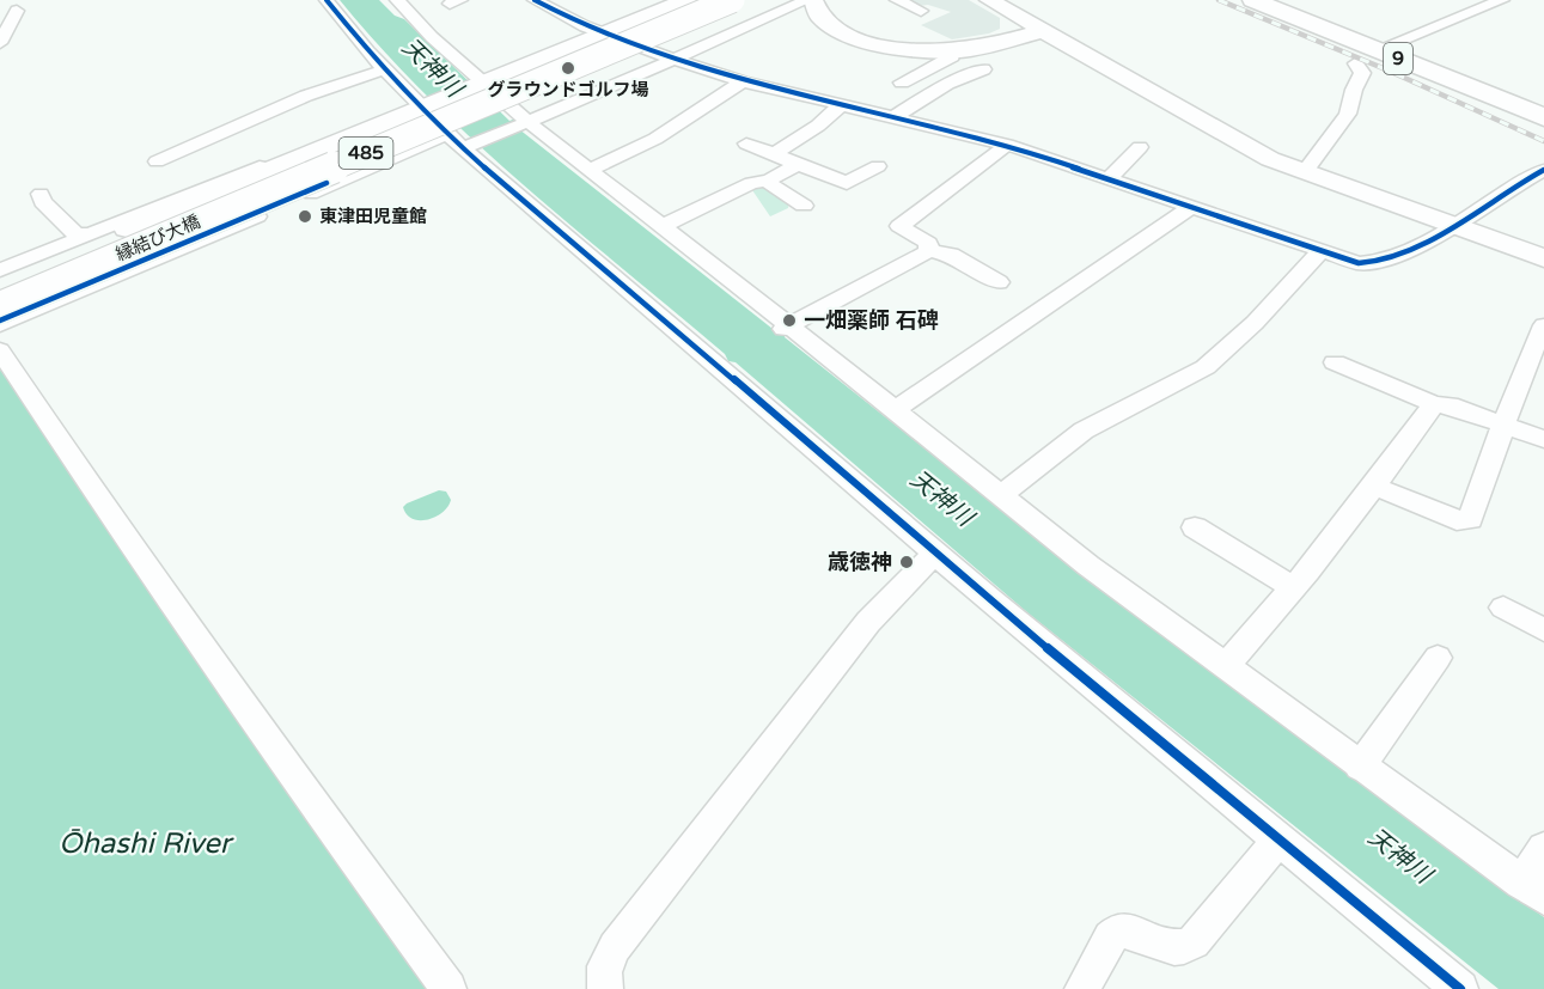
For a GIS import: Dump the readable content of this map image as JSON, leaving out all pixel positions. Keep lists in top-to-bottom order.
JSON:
{
  "streets": {
    "highway": ["9", "485"],
    "cycle path": ["縁結び大橋"]
  },
  "water": ["天神川", "Ōhashi River"],
  "places": [
    "グラウンドゴルフ場",
    "東津田児童館",
    "一畑薬師 石碑",
    "歳徳神"
  ]
}
